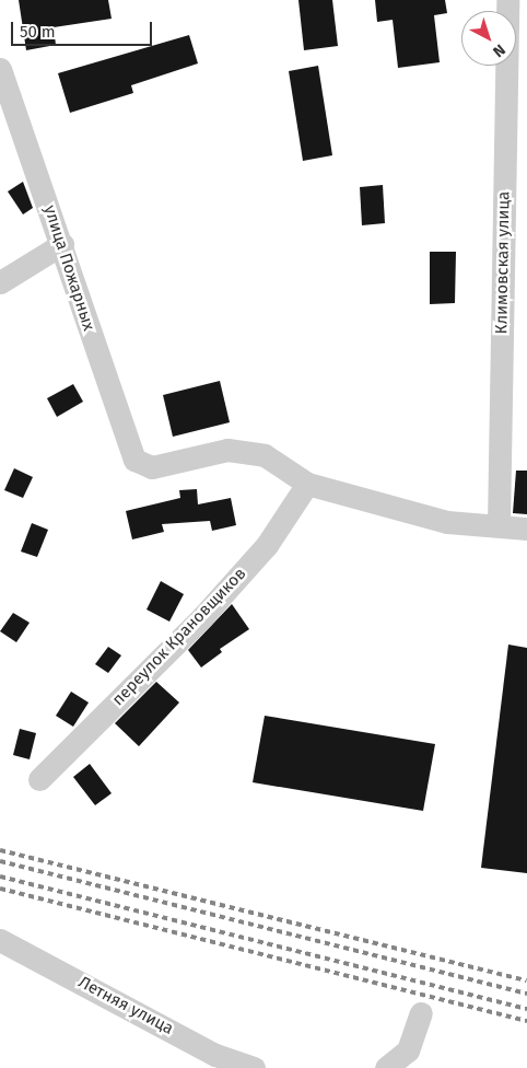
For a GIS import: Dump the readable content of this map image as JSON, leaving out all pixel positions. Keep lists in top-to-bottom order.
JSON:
{
  "streets": {
    "street": [
      "Климовская улица",
      "улица Пожарных",
      "переулок Крановщиков",
      "Летняя улица"
    ]
  },
  "crossings": [
    ["улица Пожарных", "переулок Крановщиков"]
  ],
  "scale_bar": "50 m",
  "north": "bottom right"
}
